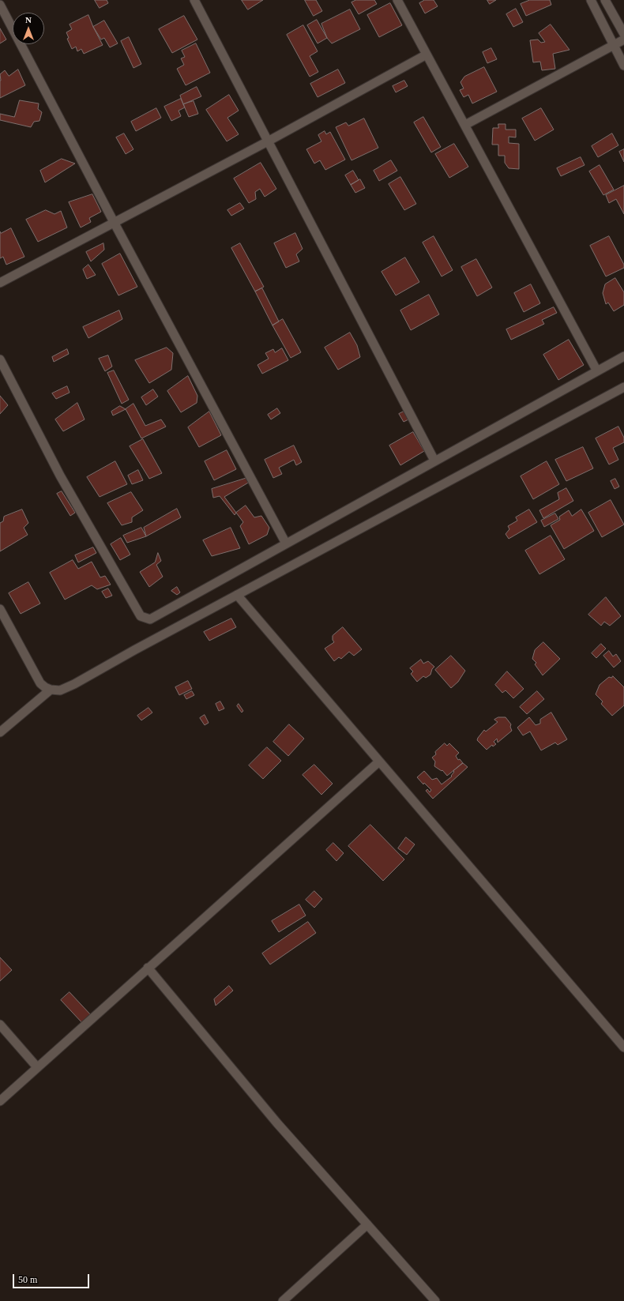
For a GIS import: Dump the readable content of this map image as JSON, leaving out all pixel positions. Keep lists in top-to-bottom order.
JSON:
{
  "scale_bar": "50 m",
  "north": "top"
}
